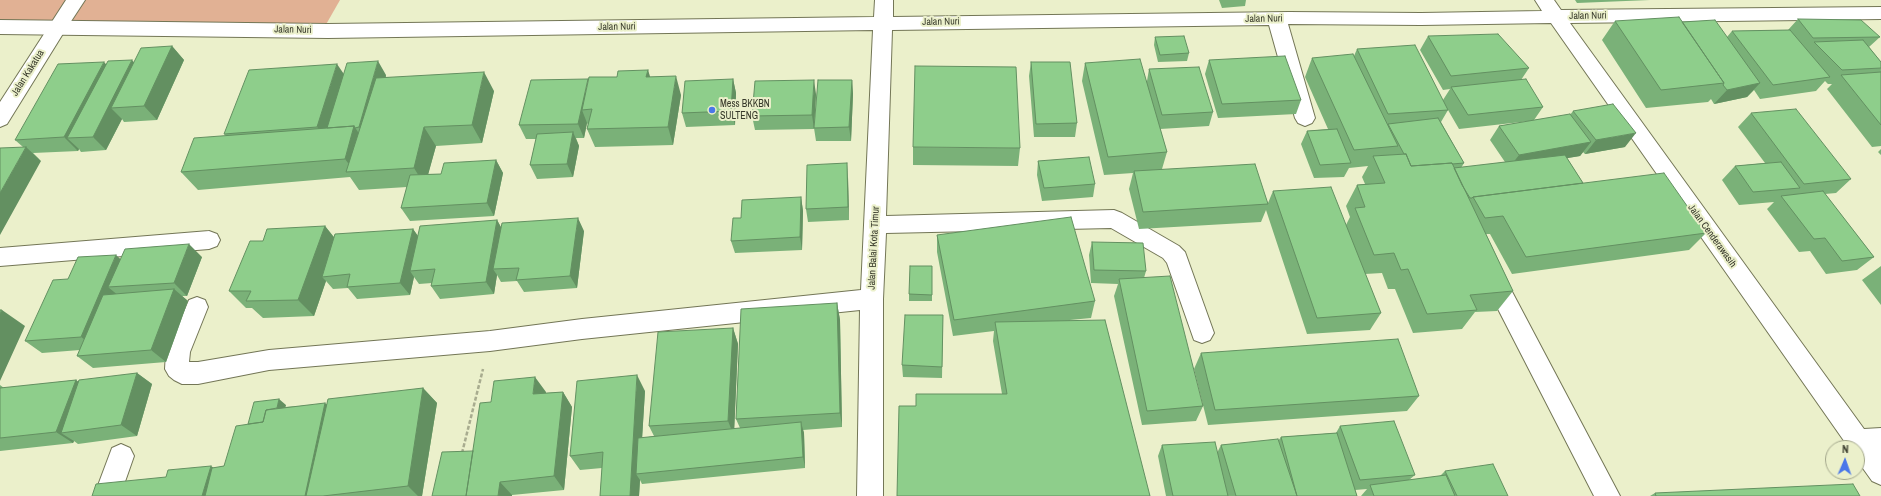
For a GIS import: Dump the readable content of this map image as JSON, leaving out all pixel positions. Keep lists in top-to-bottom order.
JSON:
{
  "streets": {
    "street": [
      "Jalan Nuri",
      "Jalan Kakatua",
      "Jalan Cenderawasih",
      "Jalan Balai Kota Timur"
    ]
  },
  "crossings": [
    ["Jalan Nuri", "Jalan Kakatua"],
    ["Jalan Nuri", "Jalan Cenderawasih"],
    ["Jalan Nuri", "Jalan Balai Kota Timur"]
  ],
  "places": ["Mess BKKBN SULTENG"],
  "north": "top"
}
